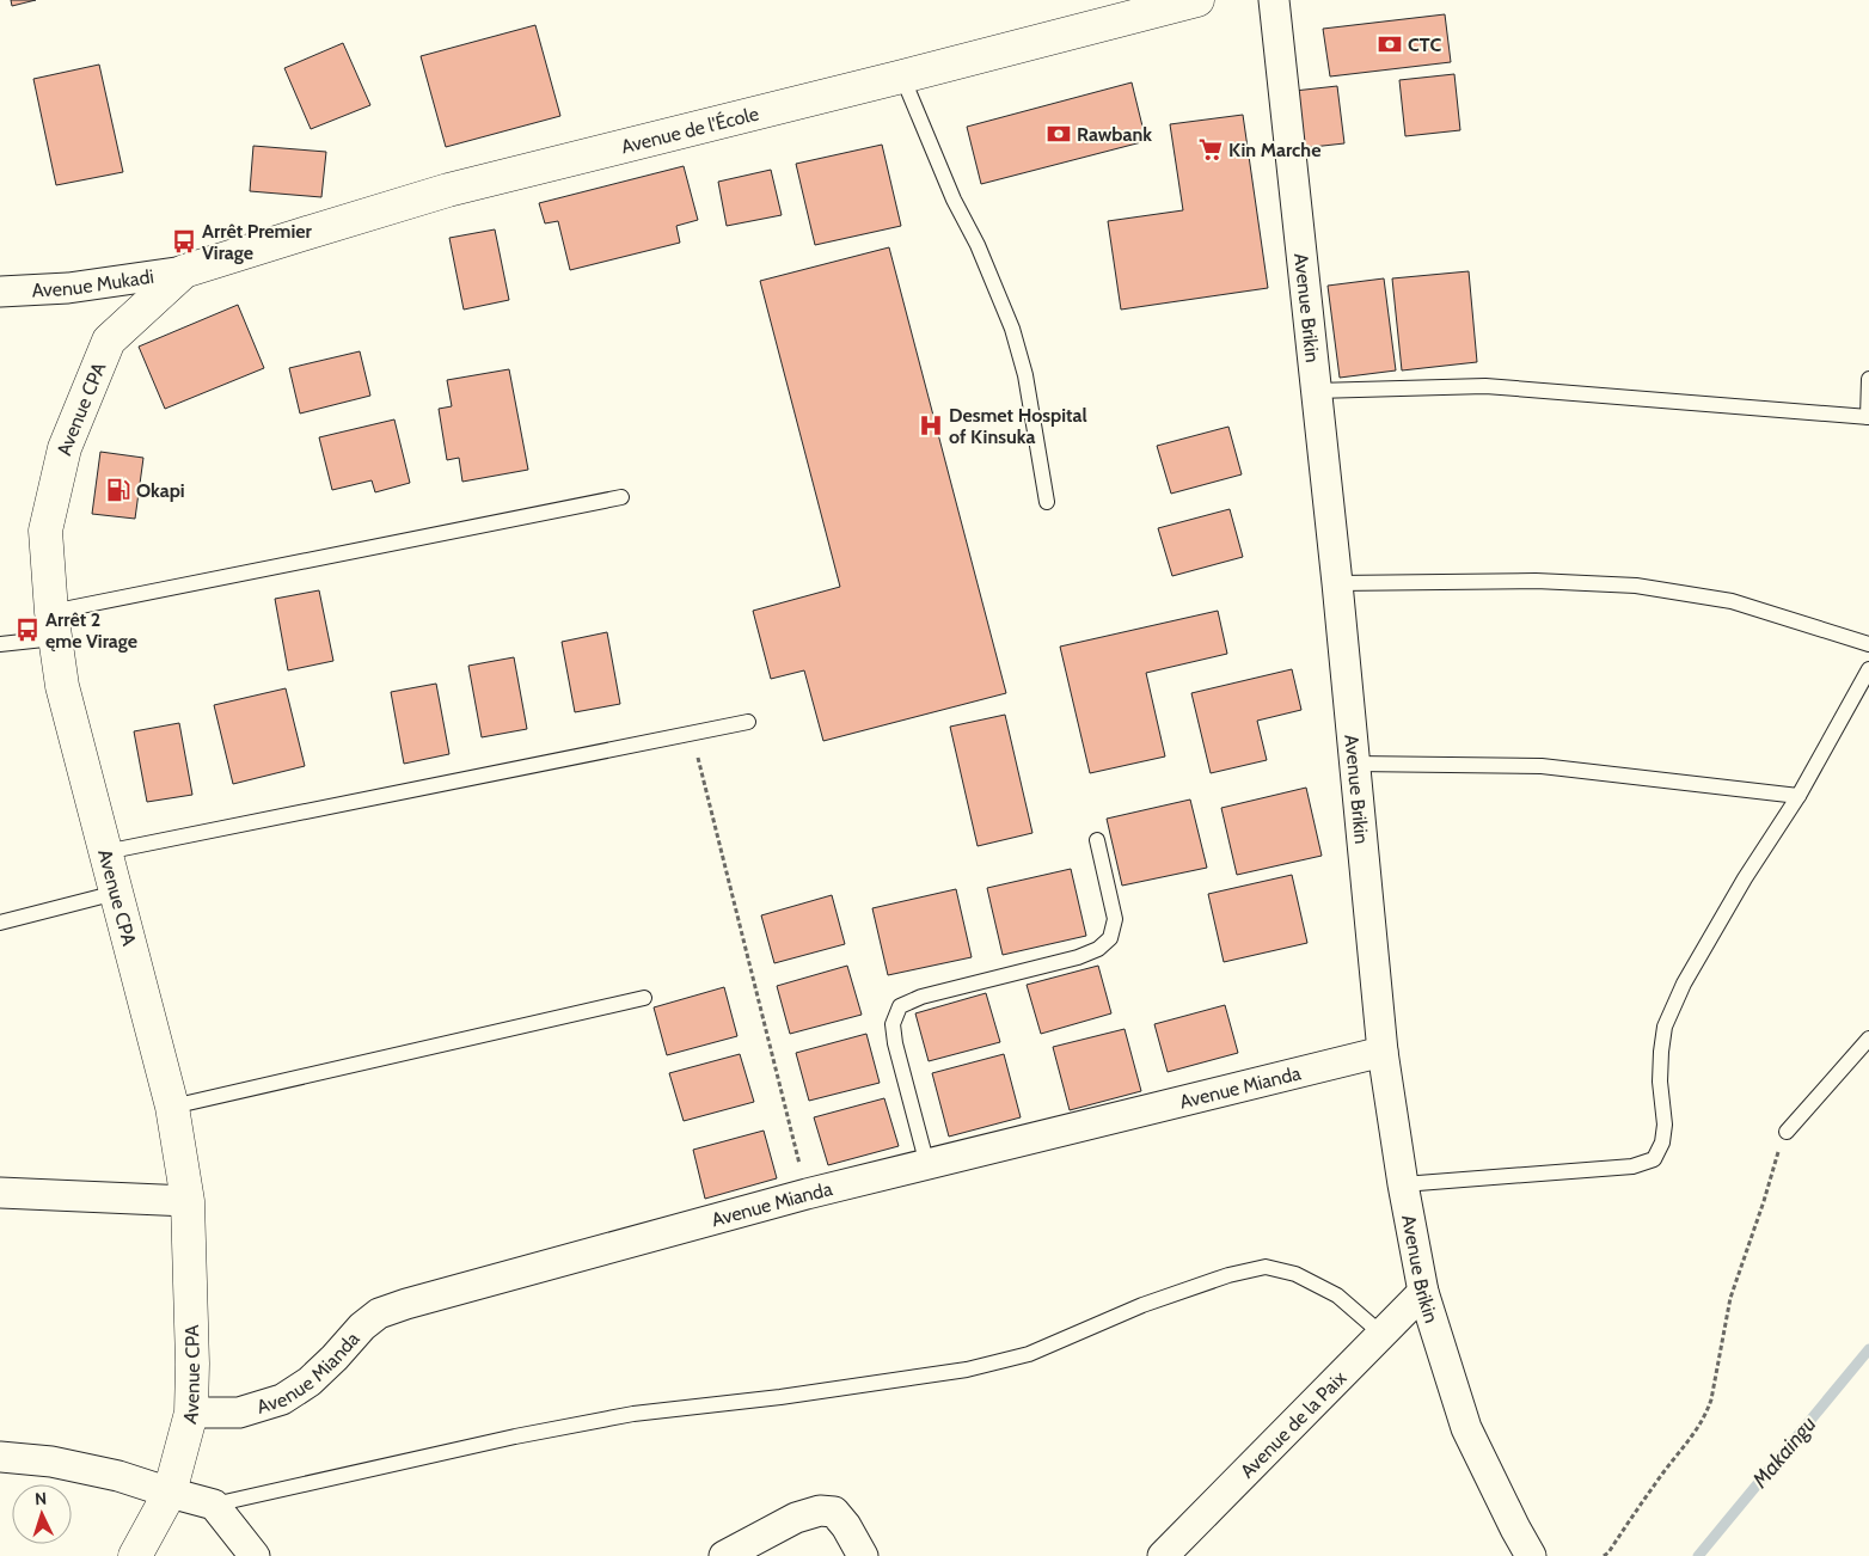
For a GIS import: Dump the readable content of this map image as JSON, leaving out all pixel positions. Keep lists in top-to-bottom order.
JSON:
{
  "streets": {
    "street": [
      "Avenue de l'École",
      "Avenue Mukadi",
      "Avenue Brikin",
      "Avenue CPA",
      "Avenue Mianda",
      "Avenue de la Paix"
    ]
  },
  "crossings": [
    ["Avenue de l'École", "Avenue Mukadi"],
    ["Avenue de l'École", "Avenue CPA"],
    ["Avenue Mukadi", "Avenue CPA"],
    ["Avenue Brikin", "Avenue Mianda"],
    ["Avenue Brikin", "Avenue de la Paix"],
    ["Avenue CPA", "Avenue Mianda"]
  ],
  "water": ["Makaingu"],
  "places": {
    "bank": ["CTC", "Rawbank"],
    "supermarket": ["Kin Marche"],
    "bus stop": ["Arrêt Premier Virage", "Arrêt 2 ęme Virage"],
    "hospital": ["Desmet Hospital of Kinsuka"],
    "fuel station": ["Okapi"]
  },
  "north": "top"
}
